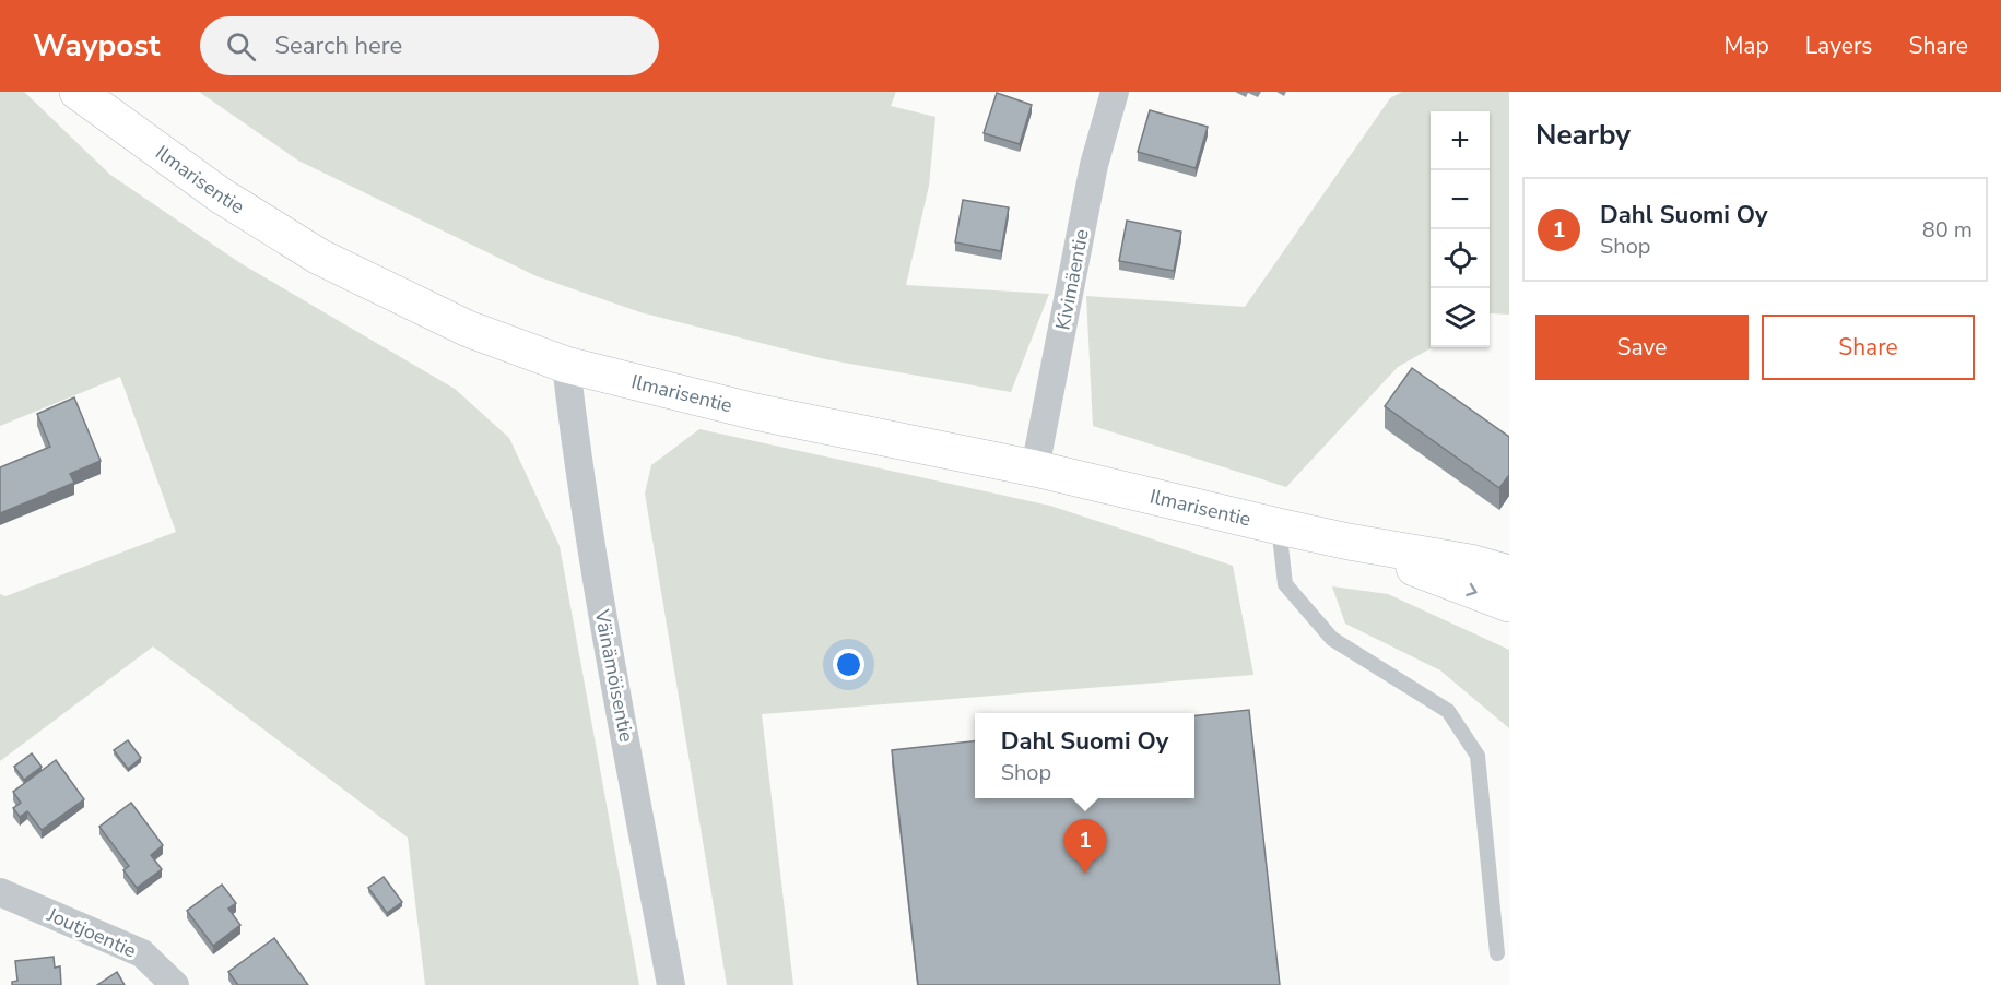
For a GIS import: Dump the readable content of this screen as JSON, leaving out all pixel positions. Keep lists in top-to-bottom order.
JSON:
{
  "streets": {
    "street": [
      "Ilmarisentie",
      "Kivimäentie",
      "Väinämöisentie",
      "Joutjoentie"
    ]
  },
  "crossings": [
    ["Ilmarisentie", "Kivimäentie"],
    ["Ilmarisentie", "Väinämöisentie"]
  ],
  "page": {
    "header": "Waypost",
    "search": "Search here",
    "nav": ["Map", "Layers", "Share"],
    "heading": "Nearby",
    "map_buttons": ["+", "−"],
    "list": [
      {
        "mark": "1",
        "name": "Dahl Suomi Oy",
        "note": "Shop",
        "value": "80 m"
      }
    ],
    "buttons": ["Save", "Share"],
    "popup": ["Dahl Suomi Oy", "Shop"],
    "pins": "1"
  }
}
